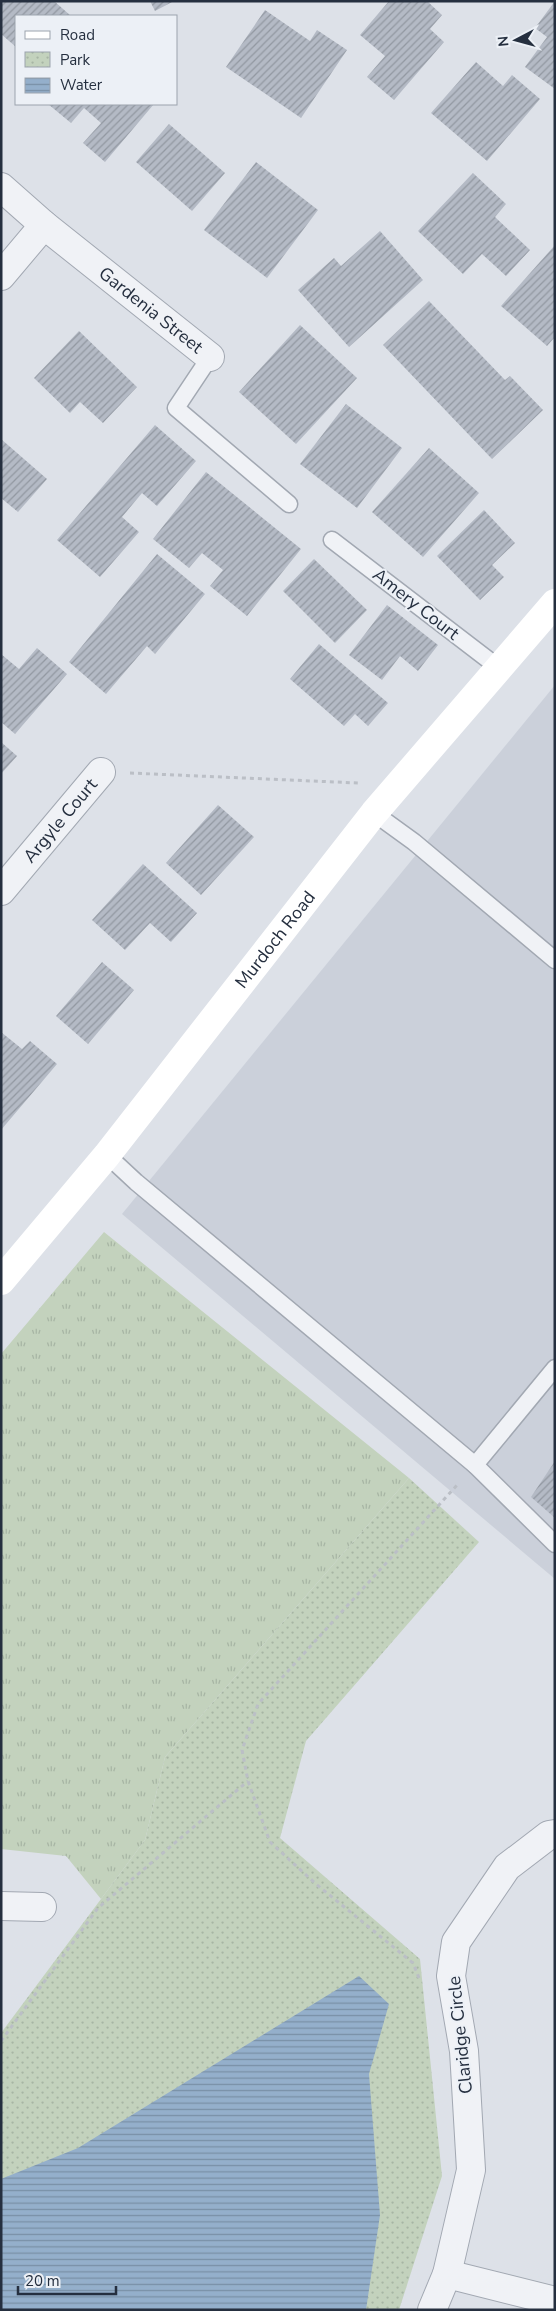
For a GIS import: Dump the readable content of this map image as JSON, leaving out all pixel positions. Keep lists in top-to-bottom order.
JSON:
{
  "streets": {
    "main road": ["Murdoch Road"],
    "street": ["Gardenia Street", "Argyle Court", "Claridge Circle"],
    "lane": ["Amery Court"]
  },
  "crossings": [
    ["Amery Court", "Murdoch Road"]
  ],
  "legend": ["Road", "Park", "Water"],
  "scale_bar": "20 m",
  "north": "left"
}
